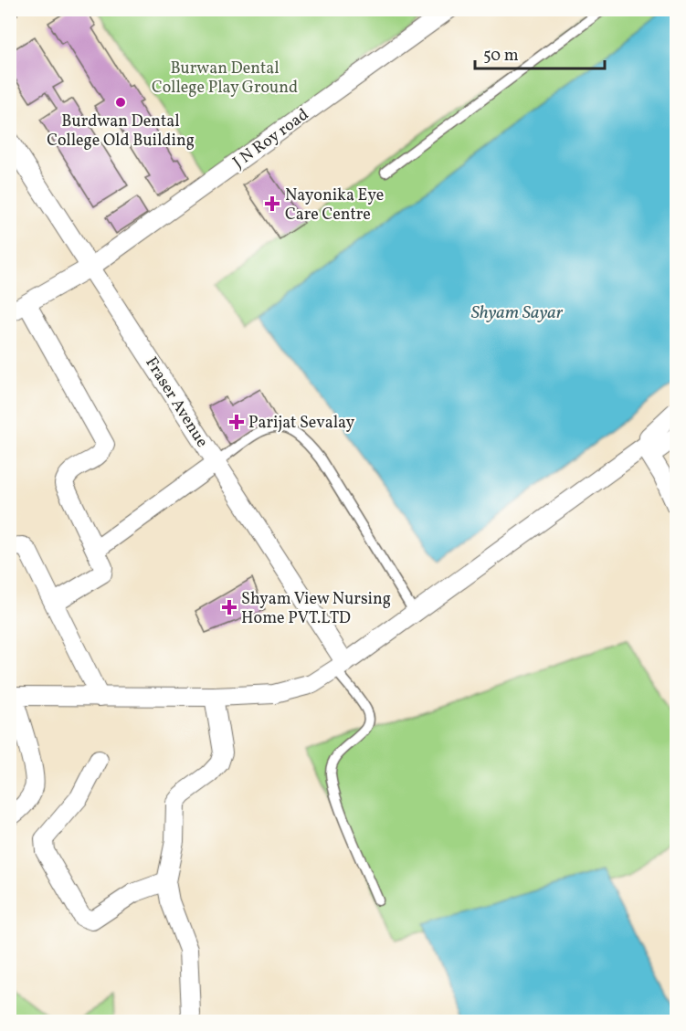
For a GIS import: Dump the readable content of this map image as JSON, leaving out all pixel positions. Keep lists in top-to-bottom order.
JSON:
{
  "streets": {
    "street": ["J N Roy road", "Fraser Avenue"]
  },
  "crossings": [
    ["J N Roy road", "Fraser Avenue"]
  ],
  "water": ["Shyam Sayar"],
  "parks": ["Burwan Dental College Play Ground"],
  "places": {
    "other": ["Burdwan Dental College Old Building"],
    "health": ["Nayonika Eye Care Centre", "Parijat Sevalay", "Shyam View Nursing Home PVT.LTD"]
  },
  "scale_bar": "50 m"
}
